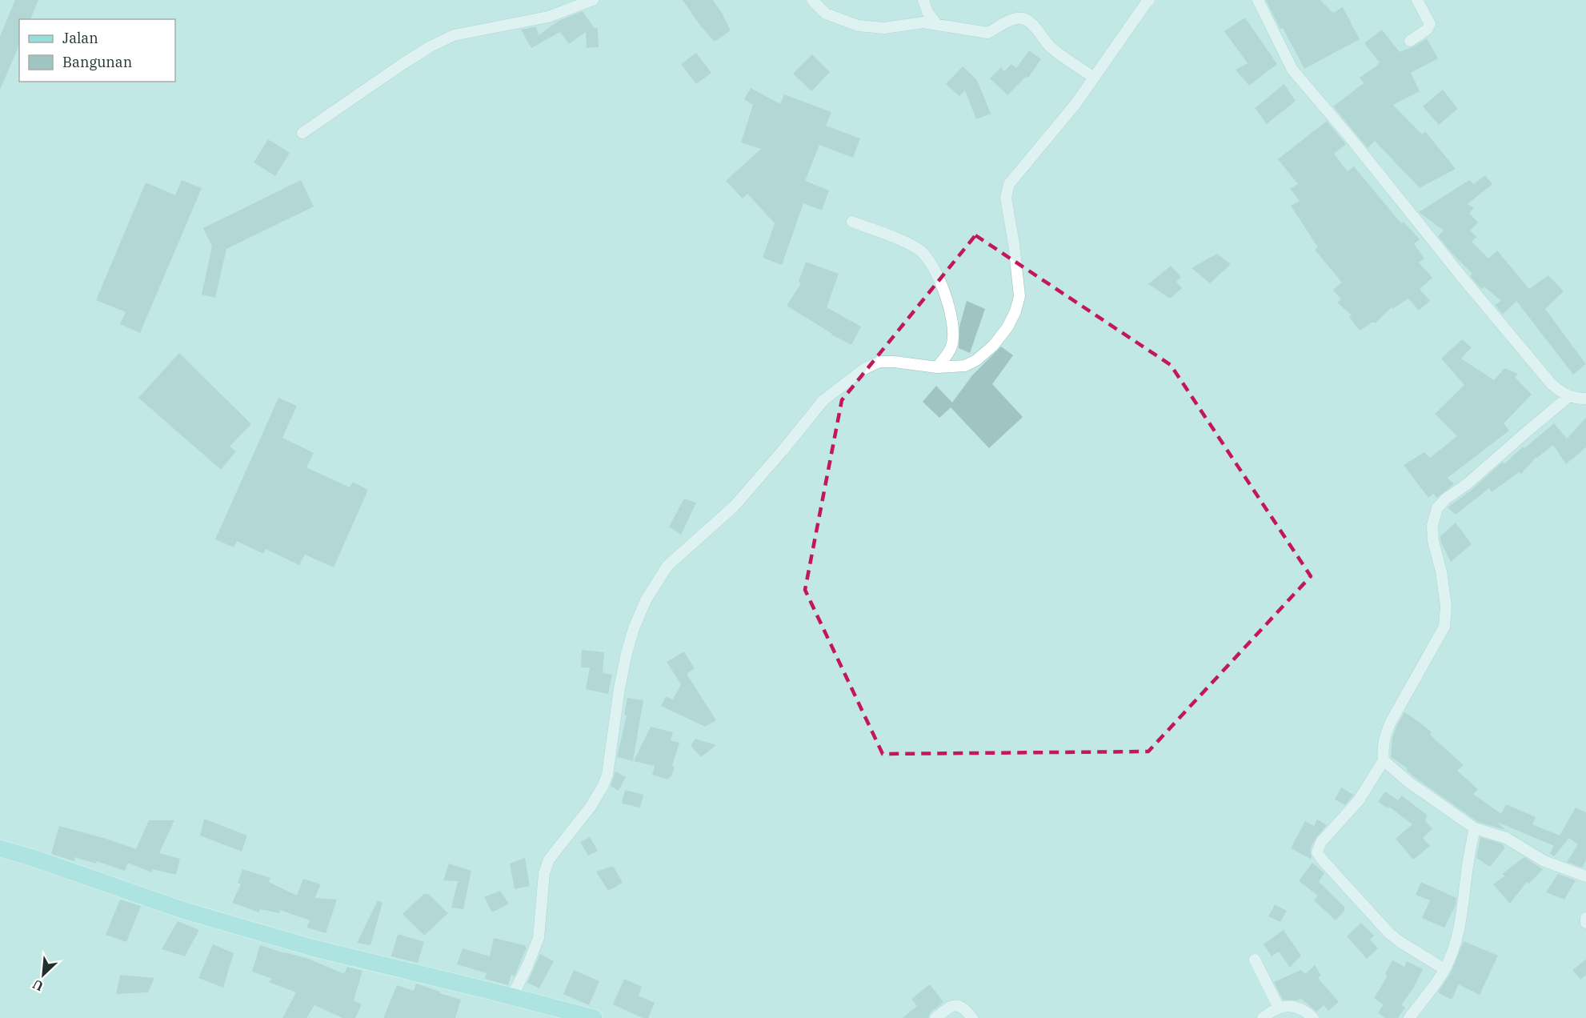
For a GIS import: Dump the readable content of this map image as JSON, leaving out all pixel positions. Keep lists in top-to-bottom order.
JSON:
{
  "legend": ["Jalan", "Bangunan"],
  "north": "bottom left"
}
